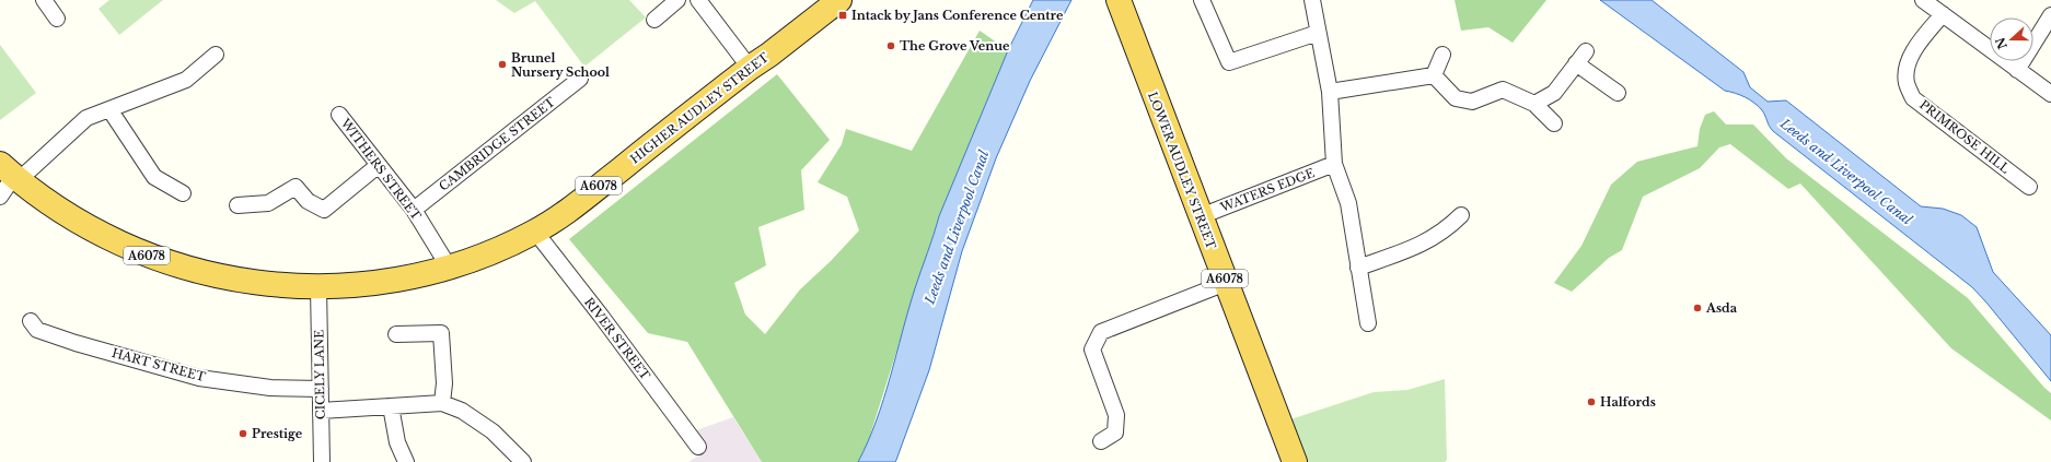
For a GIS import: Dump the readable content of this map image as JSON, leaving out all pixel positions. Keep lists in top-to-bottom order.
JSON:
{
  "streets": {
    "highway": ["HIGHER AUDLEY STREET", "LOWER AUDLEY STREET", "A6078"],
    "street": [
      "PRIMROSE HILL",
      "CAMBRIDGE STREET",
      "WITHERS STREET",
      "WATERS EDGE",
      "RIVER STREET",
      "HART STREET",
      "CICELY LANE"
    ]
  },
  "crossings": [
    ["HIGHER AUDLEY STREET", "WITHERS STREET"],
    ["HIGHER AUDLEY STREET", "RIVER STREET"],
    ["HIGHER AUDLEY STREET", "CICELY LANE"],
    ["CAMBRIDGE STREET", "WITHERS STREET"],
    ["LOWER AUDLEY STREET", "WATERS EDGE"],
    ["HART STREET", "CICELY LANE"]
  ],
  "water": ["Leeds and Liverpool Canal"],
  "places": {
    "transit": ["Intack by Jans Conference Centre"],
    "other": [
      "The Grove Venue",
      "Brunel Nursery School",
      "Asda",
      "Halfords",
      "Prestige"
    ]
  },
  "north": "left"
}
